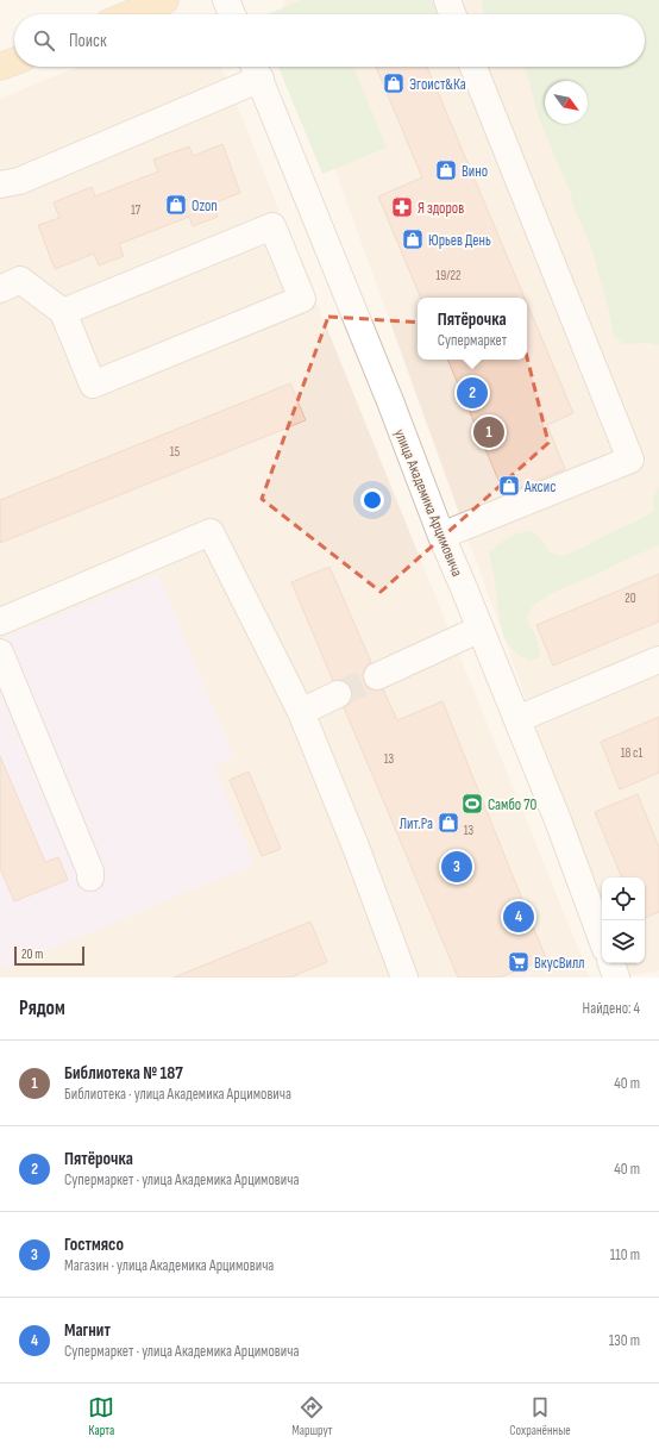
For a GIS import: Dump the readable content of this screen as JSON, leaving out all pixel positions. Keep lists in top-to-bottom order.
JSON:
{
  "streets": {
    "street": ["улица Академика Арцимовича"]
  },
  "places": {
    "shop": [
      "Эгоист&Ка",
      "Вино",
      "Ozon",
      "Юрьев День",
      "Аксис",
      "Лит.Ра"
    ],
    "pharmacy": ["Я здоров"],
    "sports": ["Самбо 70"],
    "supermarket": ["ВкусВилл"]
  },
  "house_numbers": [
    "17",
    "19/22",
    "15",
    "20",
    "18 с1",
    "13",
    "13"
  ],
  "scale_bar": "20 m",
  "north": "bottom right",
  "page": {
    "search": "Поиск",
    "popup": ["Пятёрочка", "Супермаркет"],
    "pins": [
      "2",
      "1",
      "3",
      "4"
    ],
    "scale": "20 m",
    "heading": ["Рядом", "Найдено: 4"],
    "list": [
      {
        "mark": "1",
        "name": "Библиотека № 187",
        "note": "Библиотека · улица Академика Арцимовича",
        "value": "40 m"
      },
      {
        "mark": "2",
        "name": "Пятёрочка",
        "note": "Супермаркет · улица Академика Арцимовича",
        "value": "40 m"
      },
      {
        "mark": "3",
        "name": "Гостмясо",
        "note": "Магазин · улица Академика Арцимовича",
        "value": "110 m"
      },
      {
        "mark": "4",
        "name": "Магнит",
        "note": "Супермаркет · улица Академика Арцимовича",
        "value": "130 m"
      }
    ],
    "nav": ["Карта", "Маршрут", "Сохранённые"]
  }
}
